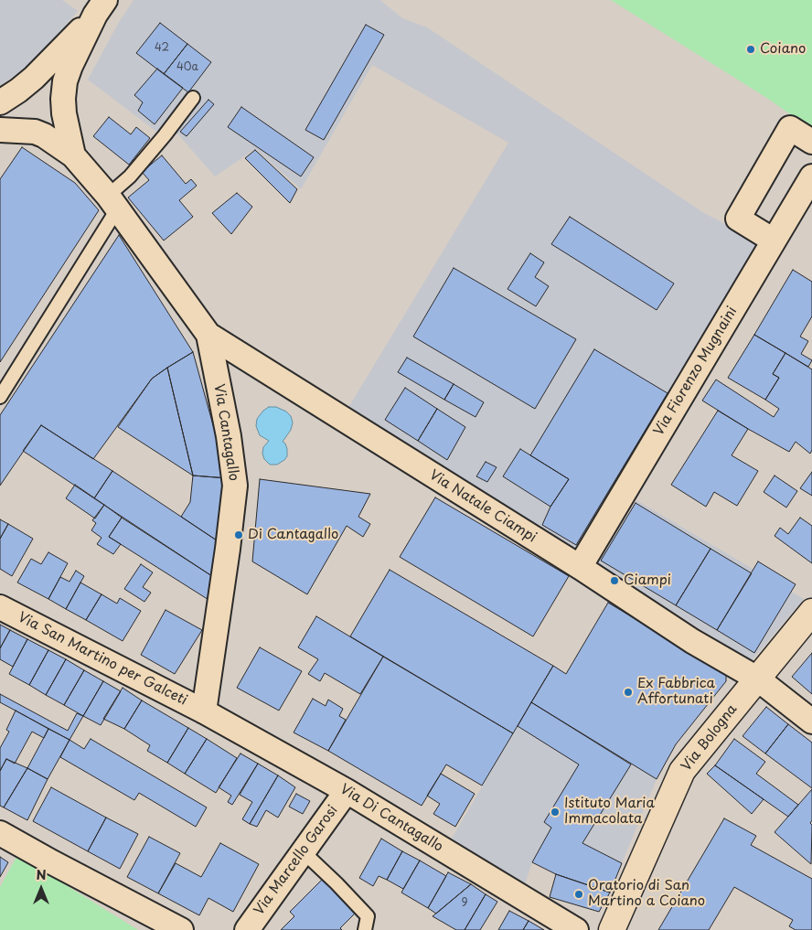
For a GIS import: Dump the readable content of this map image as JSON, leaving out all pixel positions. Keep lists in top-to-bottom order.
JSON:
{
  "streets": {
    "street": [
      "Via Fiorenzo Mugnaini",
      "Via Cantagallo",
      "Via Natale Ciampi",
      "Via San Martino per Galceti",
      "Via Bologna",
      "Via Di Cantagallo",
      "Via Marcello Garosi"
    ]
  },
  "crossings": [
    ["Via Fiorenzo Mugnaini", "Via Natale Ciampi"],
    ["Via Cantagallo", "Via Natale Ciampi"],
    ["Via Cantagallo", "Via San Martino per Galceti"],
    ["Via Cantagallo", "Via Di Cantagallo"],
    ["Via Natale Ciampi", "Via Bologna"],
    ["Via San Martino per Galceti", "Via Di Cantagallo"],
    ["Via Di Cantagallo", "Via Marcello Garosi"]
  ],
  "places": [
    "Coiano",
    "Di Cantagallo",
    "Ciampi",
    "Ex Fabbrica Affortunati",
    "Istituto Maria Immacolata",
    "Oratorio di San Martino a Coiano"
  ],
  "house_numbers": ["42", "40a", "9"],
  "north": "top"
}
